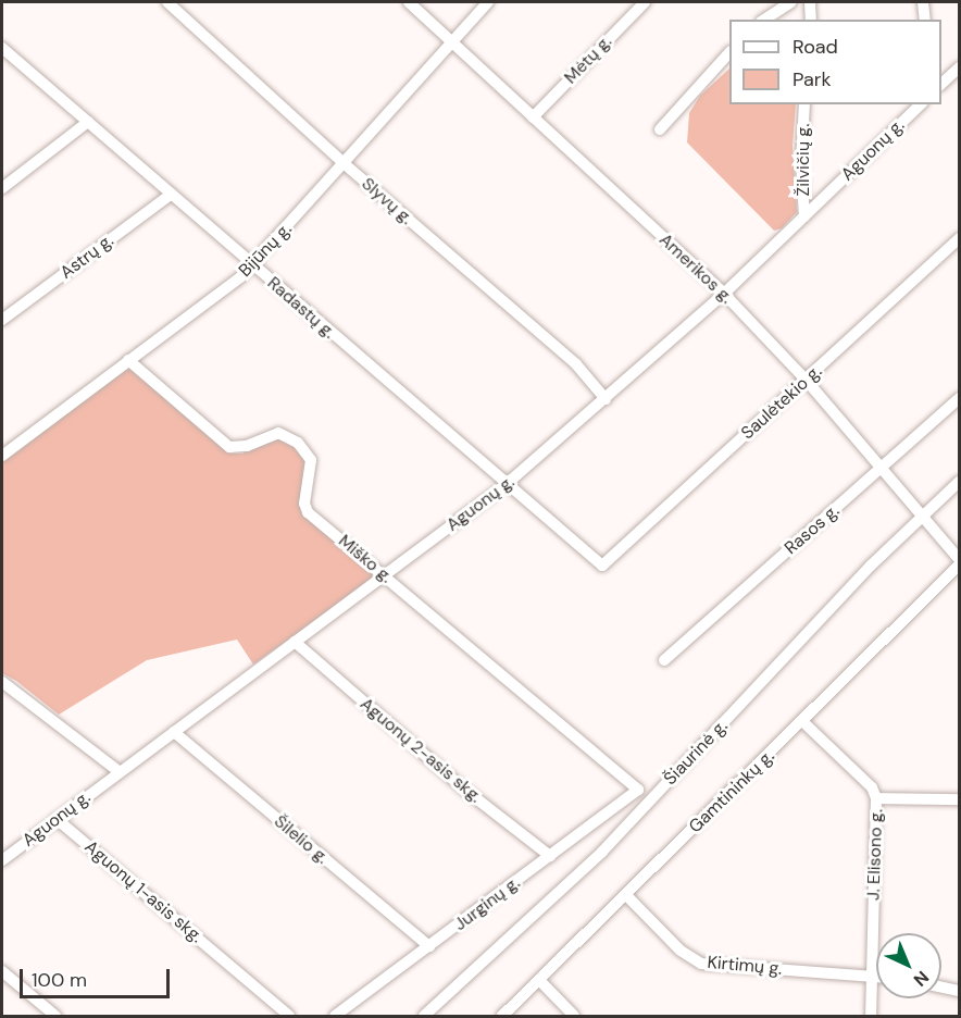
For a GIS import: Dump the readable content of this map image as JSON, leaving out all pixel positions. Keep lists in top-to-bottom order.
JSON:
{
  "streets": {
    "street": [
      "Mėtų g.",
      "Aguonų g.",
      "Žilvičių g.",
      "Slyvų g.",
      "Bijūnų g.",
      "Astrų g.",
      "Amerikos g.",
      "Radastų g.",
      "Saulėtekio g.",
      "Rasos g.",
      "Miško g.",
      "Aguonų 2-asis skg.",
      "Šiaurinė g.",
      "Gamtininkų g.",
      "Šilelio g.",
      "J. Elisono g.",
      "Aguonų 1-asis skg.",
      "Jurginų g.",
      "Kirtimų g."
    ]
  },
  "crossings": [
    ["Mėtų g.", "Amerikos g."],
    ["Aguonų g.", "Žilvičių g."],
    ["Aguonų g.", "Slyvų g."],
    ["Aguonų g.", "Amerikos g."],
    ["Aguonų g.", "Radastų g."],
    ["Aguonų g.", "Miško g."],
    ["Aguonų g.", "Aguonų 2-asis skg."],
    ["Aguonų g.", "Šilelio g."],
    ["Aguonų g.", "Aguonų 1-asis skg."],
    ["Slyvų g.", "Bijūnų g."],
    ["Bijūnų g.", "Amerikos g."],
    ["Bijūnų g.", "Radastų g."],
    ["Bijūnų g.", "Miško g."],
    ["Astrų g.", "Radastų g."],
    ["Amerikos g.", "Saulėtekio g."],
    ["Amerikos g.", "Rasos g."],
    ["Amerikos g.", "Šiaurinė g."],
    ["Radastų g.", "Saulėtekio g."],
    ["Miško g.", "Jurginų g."],
    ["Aguonų 2-asis skg.", "Jurginų g."],
    ["Gamtininkų g.", "J. Elisono g."],
    ["Gamtininkų g.", "Kirtimų g."],
    ["Šilelio g.", "Jurginų g."],
    ["J. Elisono g.", "Kirtimų g."]
  ],
  "legend": ["Road", "Park"],
  "scale_bar": "100 m",
  "north": "bottom right"
}
